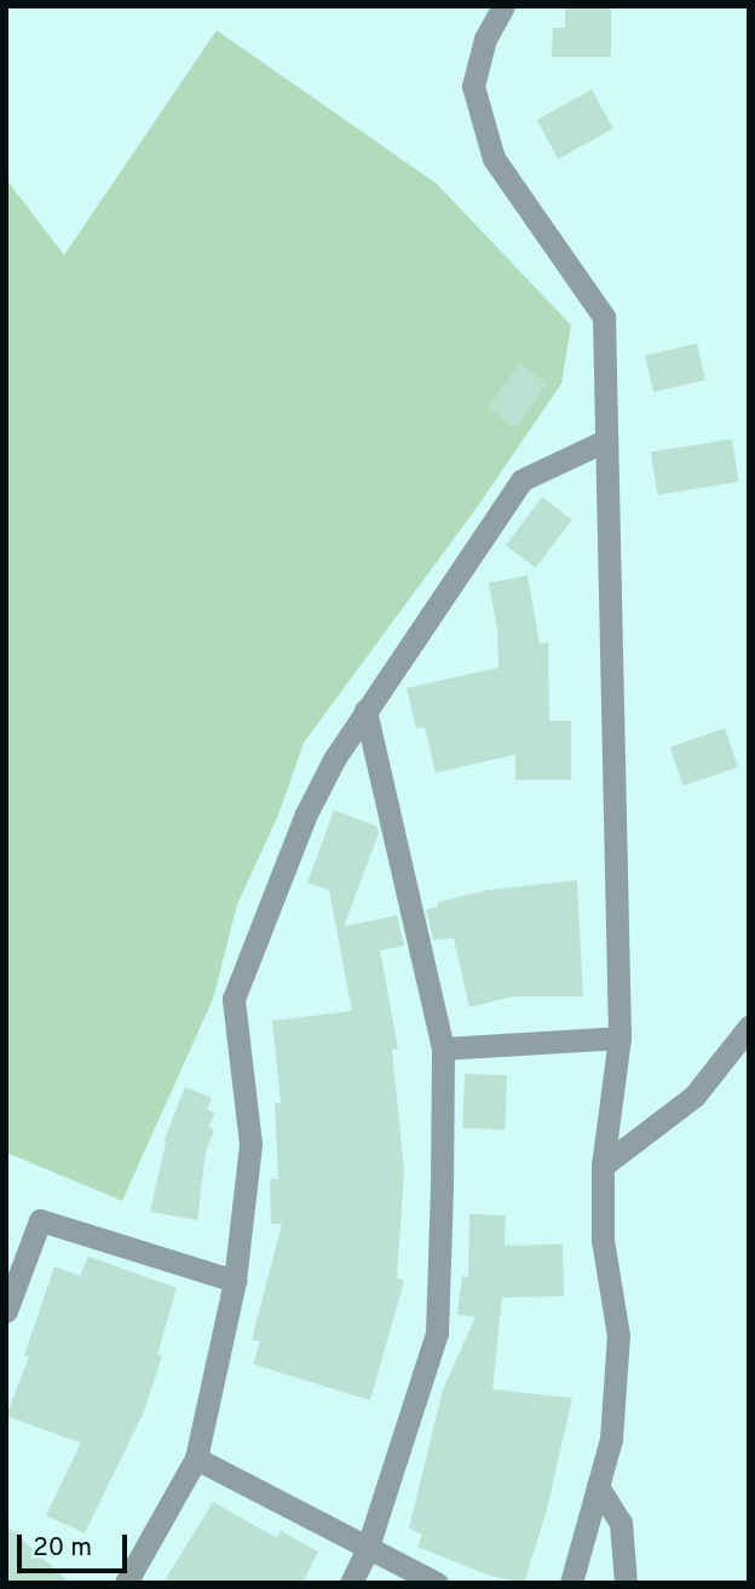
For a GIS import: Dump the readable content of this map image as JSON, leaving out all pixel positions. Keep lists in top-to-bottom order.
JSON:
{
  "scale_bar": "20 m"
}
